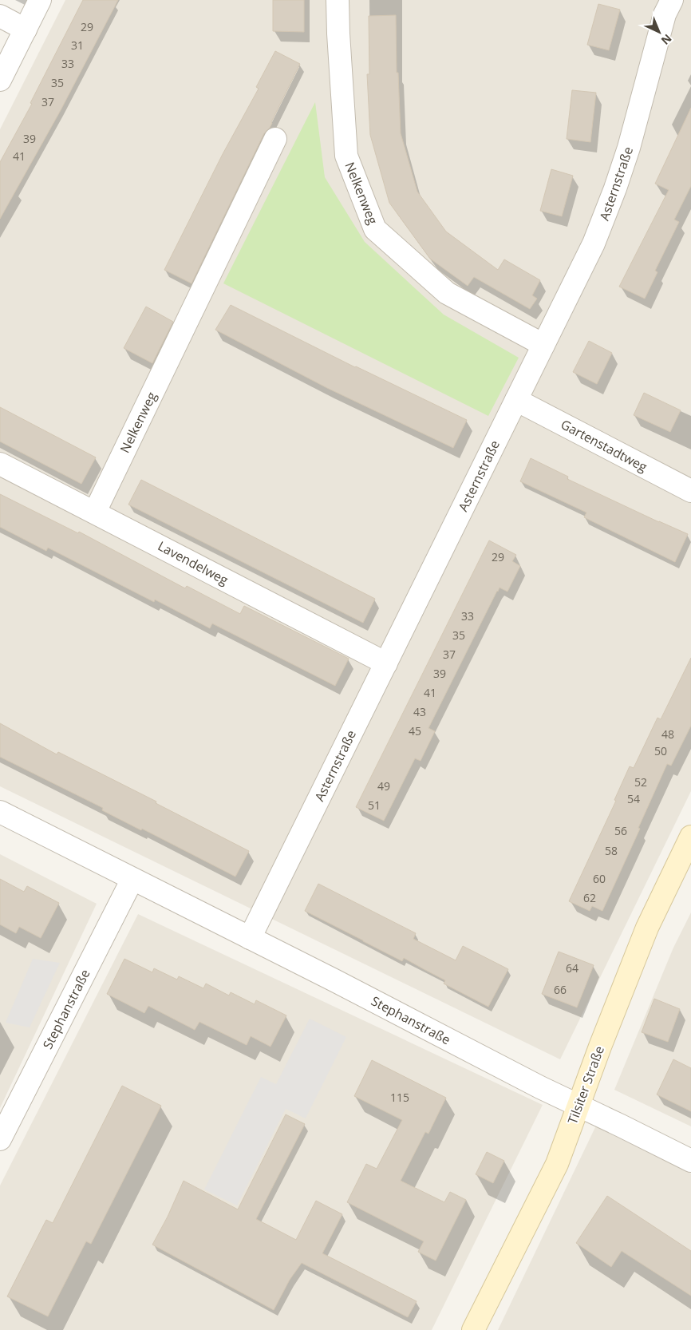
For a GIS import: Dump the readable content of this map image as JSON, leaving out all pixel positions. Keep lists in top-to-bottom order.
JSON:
{
  "streets": {
    "street": [
      "Asternstraße",
      "Nelkenweg",
      "Gartenstadtweg",
      "Lavendelweg",
      "Stephanstraße",
      "Tilsiter Straße"
    ]
  },
  "crossings": [
    ["Asternstraße", "Nelkenweg"],
    ["Asternstraße", "Gartenstadtweg"],
    ["Asternstraße", "Lavendelweg"],
    ["Asternstraße", "Stephanstraße"],
    ["Nelkenweg", "Lavendelweg"],
    ["Stephanstraße", "Tilsiter Straße"]
  ],
  "house_numbers": [
    "29",
    "31",
    "33",
    "35",
    "37",
    "39",
    "41",
    "29",
    "33",
    "35",
    "37",
    "39",
    "41",
    "43",
    "45",
    "48",
    "50",
    "52",
    "49",
    "54",
    "51",
    "56",
    "58",
    "60",
    "62",
    "64",
    "66",
    "115"
  ],
  "north": "bottom right"
}
